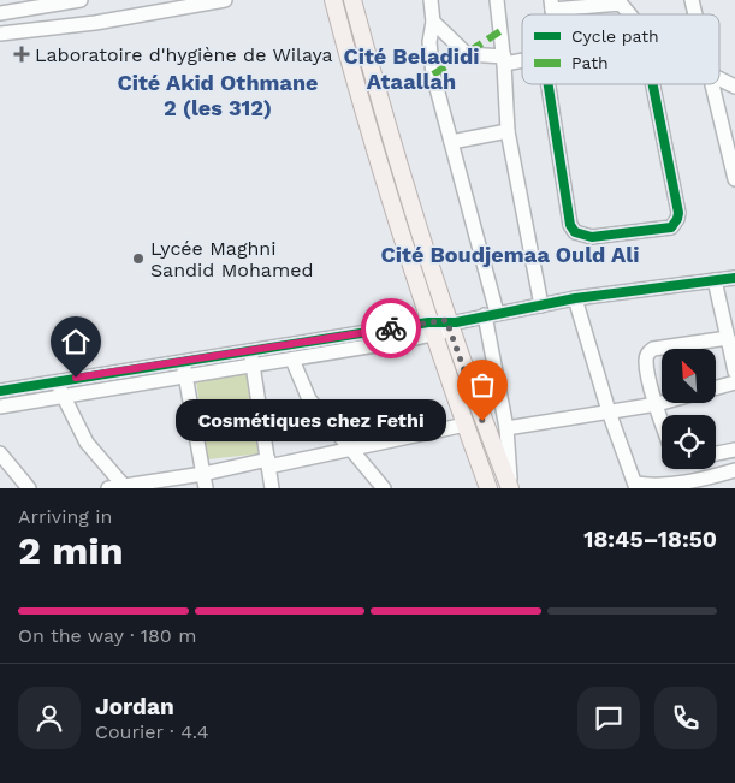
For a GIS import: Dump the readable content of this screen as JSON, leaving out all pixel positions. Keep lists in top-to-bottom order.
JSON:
{
  "districts": ["Cité Beladidi Ataallah", "Cité Akid Othmane 2 (les 312)", "Cité Boudjemaa Ould Ali"],
  "places": {
    "health": ["Laboratoire d'hygiène de Wilaya"],
    "other": ["Lycée Maghni Sandid Mohamed", "Cosmétiques chez Fethi"]
  },
  "legend": ["Cycle path", "Path"],
  "north": "top left",
  "page": {
    "bubble": "Cosmétiques chez Fethi",
    "heading": ["2 min", "Arriving in", "18:45–18:50"],
    "panel": ["Jordan", "Courier · 4.4"],
    "bar": "On the way · 180 m"
  }
}
